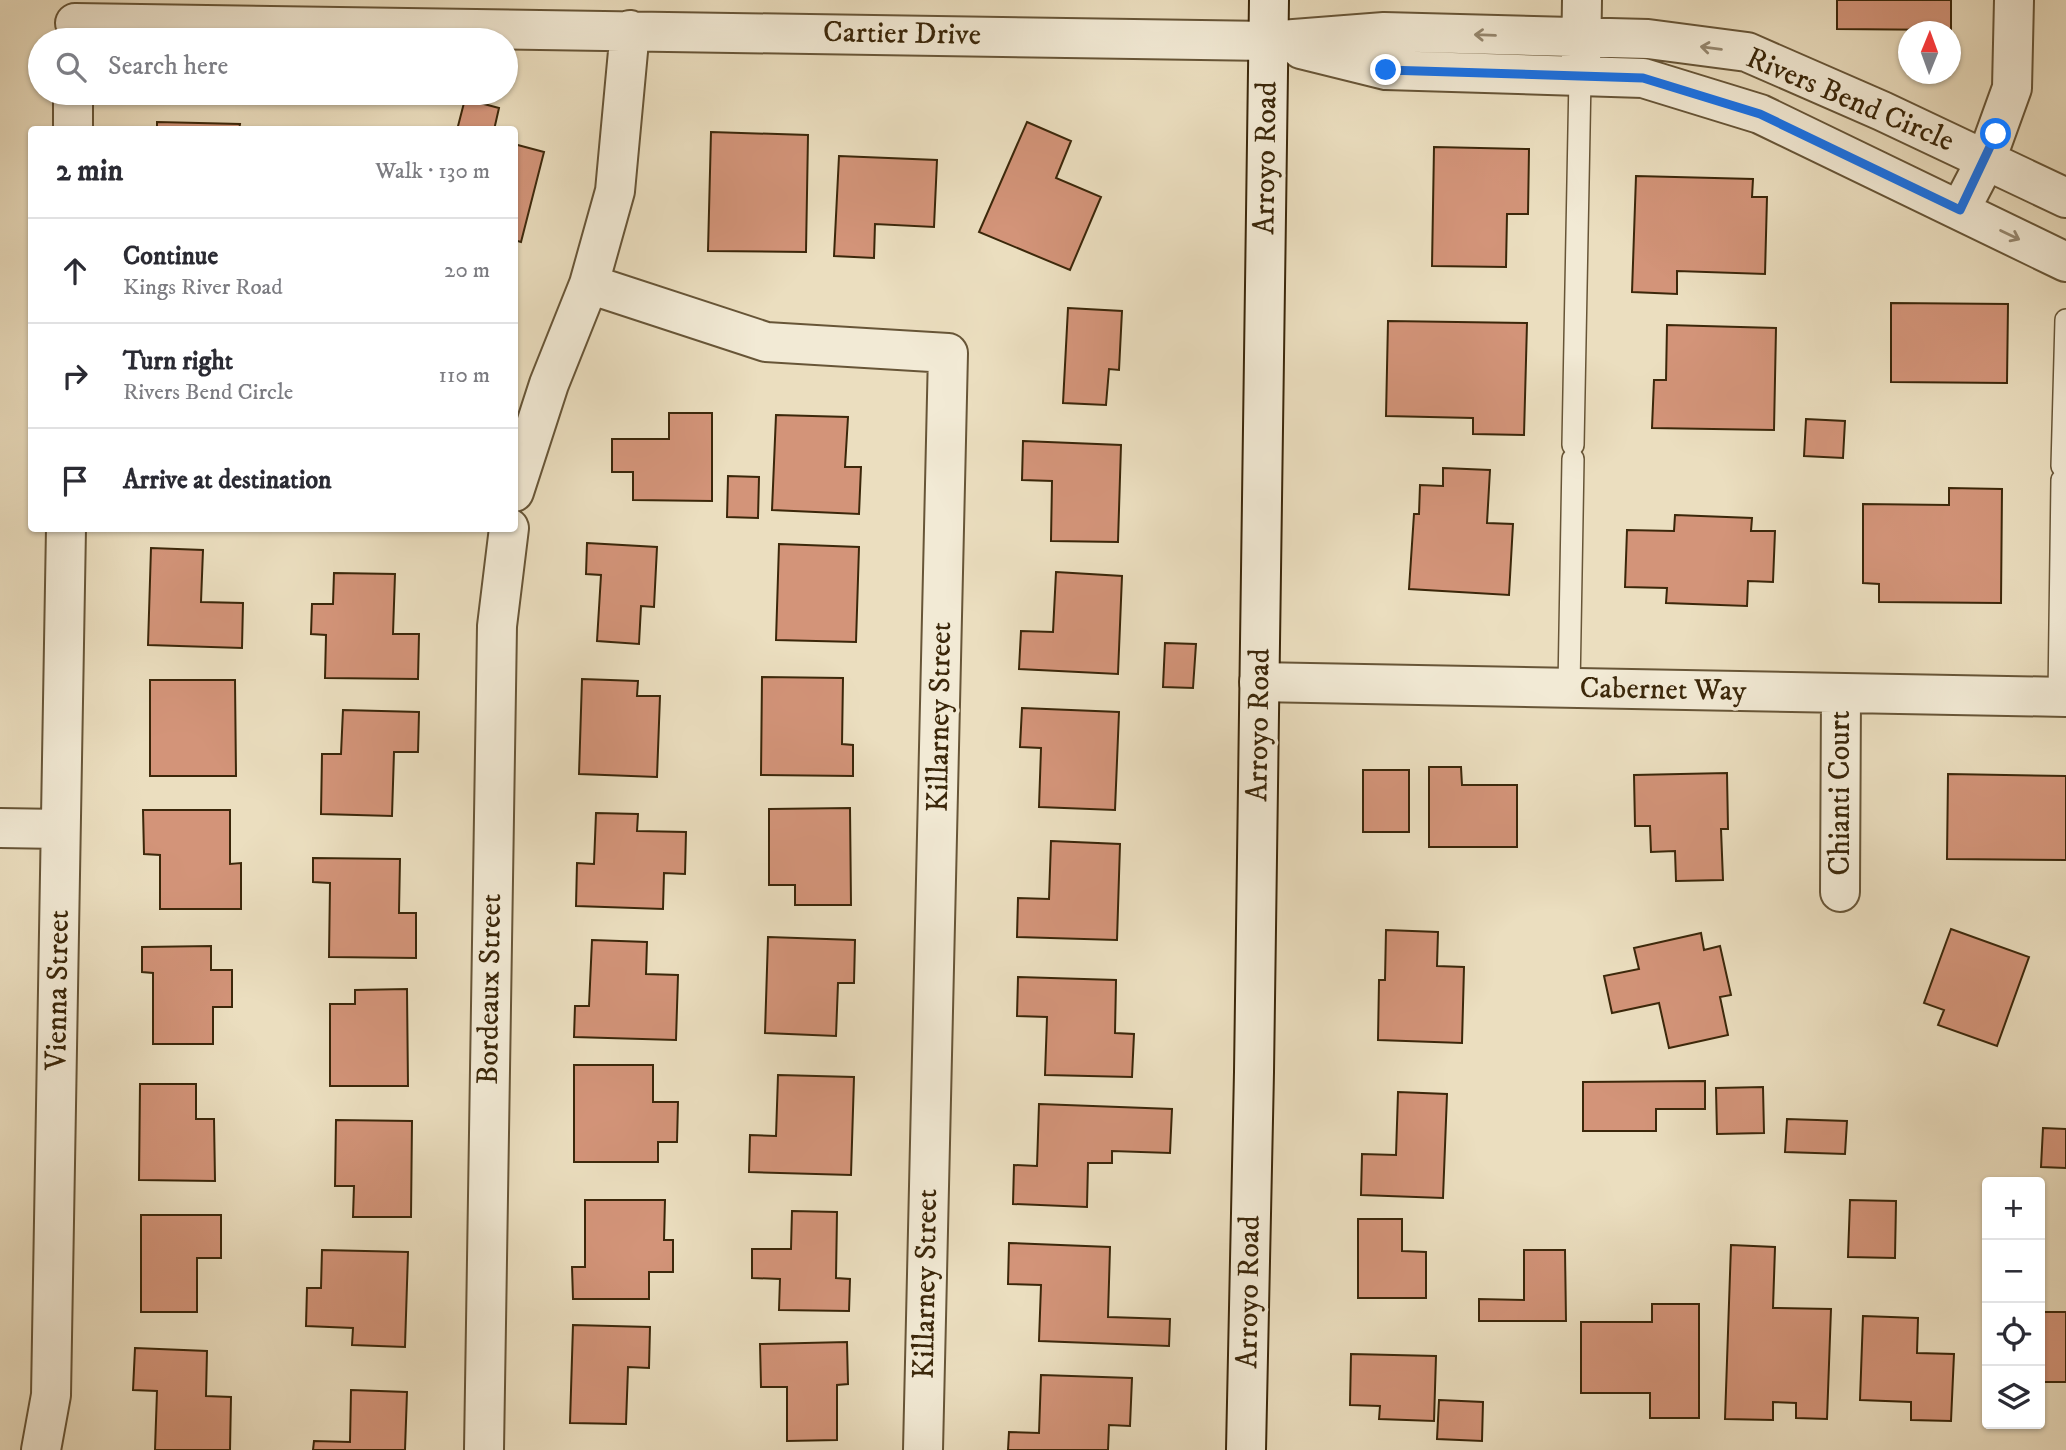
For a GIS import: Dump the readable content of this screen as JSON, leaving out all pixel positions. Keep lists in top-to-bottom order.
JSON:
{
  "streets": {
    "street": [
      "Cartier Drive",
      "Rivers Bend Circle",
      "Arroyo Road",
      "Cabernet Way",
      "Killarney Street",
      "Chianti Court",
      "Bordeaux Street",
      "Vienna Street"
    ]
  },
  "crossings": [
    ["Cartier Drive", "Rivers Bend Circle"],
    ["Cartier Drive", "Arroyo Road"],
    ["Rivers Bend Circle", "Arroyo Road"],
    ["Arroyo Road", "Cabernet Way"],
    ["Cabernet Way", "Chianti Court"]
  ],
  "north": "top",
  "page": {
    "search": "Search here",
    "heading": ["2 min", "Walk · 130 m"],
    "list": [
      ["Continue", "Kings River Road", "20 m"],
      ["Turn right", "Rivers Bend Circle", "110 m"],
      "Arrive at destination"
    ],
    "map_buttons": ["+", "−"]
  }
}
